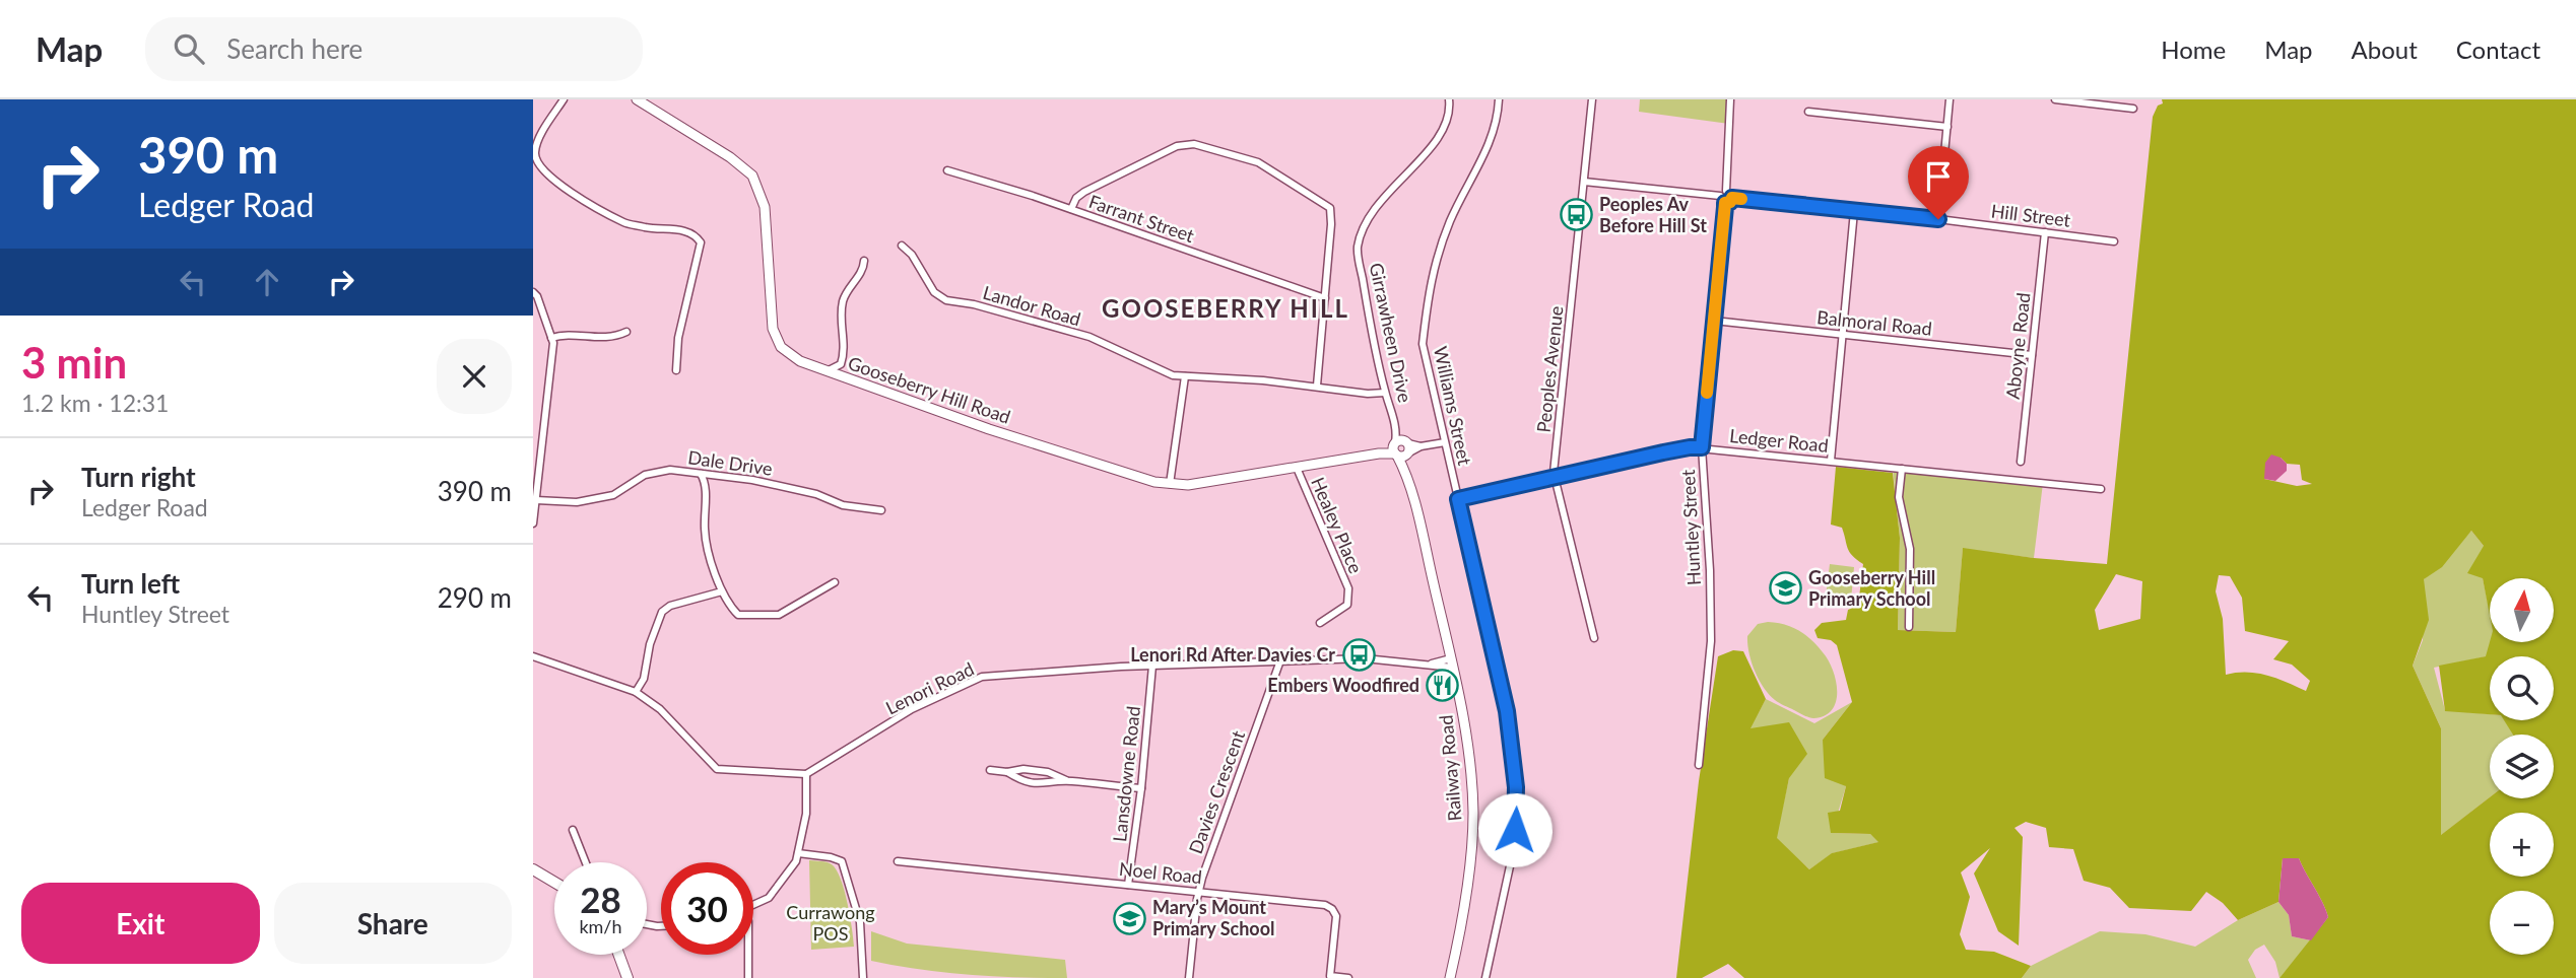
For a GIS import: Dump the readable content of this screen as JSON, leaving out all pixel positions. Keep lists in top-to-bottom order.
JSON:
{
  "streets": {
    "street": [
      "Hill Street",
      "Farrant Street",
      "Landor Road",
      "Balmoral Road",
      "Girrawheen Drive",
      "Aboyne Road",
      "Peoples Avenue",
      "Gooseberry Hill Road",
      "Williams Street",
      "Ledger Road",
      "Dale Drive",
      "Healey Place",
      "Huntley Street",
      "Lenori Road",
      "Railway Road",
      "Lansdowne Road",
      "Davies Crescent",
      "Noel Road"
    ]
  },
  "crossings": [
    ["Hill Street", "Aboyne Road"],
    ["Hill Street", "Huntley Street"],
    ["Landor Road", "Girrawheen Drive"],
    ["Balmoral Road", "Aboyne Road"],
    ["Balmoral Road", "Huntley Street"],
    ["Girrawheen Drive", "Gooseberry Hill Road"],
    ["Girrawheen Drive", "Railway Road"],
    ["Peoples Avenue", "Ledger Road"],
    ["Gooseberry Hill Road", "Healey Place"],
    ["Gooseberry Hill Road", "Railway Road"],
    ["Williams Street", "Ledger Road"],
    ["Ledger Road", "Huntley Street"],
    ["Lenori Road", "Railway Road"],
    ["Lenori Road", "Lansdowne Road"],
    ["Lenori Road", "Davies Crescent"],
    ["Lansdowne Road", "Noel Road"],
    ["Davies Crescent", "Noel Road"]
  ],
  "districts": ["GOOSEBERRY HILL"],
  "parks": ["Currawong POS"],
  "places": {
    "bus stop": ["Peoples Av Before Hill St", "Lenori Rd After Davies Cr"],
    "school or university": ["Gooseberry Hill Primary School", "Mary’s Mount Primary School"],
    "restaurant": ["Embers Woodfired"]
  },
  "north": "top",
  "page": {
    "header": "Map",
    "search": "Search here",
    "nav": [
      "Home",
      "Map",
      "About",
      "Contact"
    ],
    "turn": ["390 m", "Ledger Road"],
    "heading": ["3 min", "1.2 km · 12:31"],
    "list": [
      {
        "name": "Turn right",
        "note": "Ledger Road",
        "value": "390 m"
      },
      {
        "name": "Turn left",
        "note": "Huntley Street",
        "value": "290 m"
      }
    ],
    "map_buttons": ["+", "−"],
    "speed": "28 km/h",
    "limit": "30",
    "buttons": ["Exit", "Share"]
  }
}
